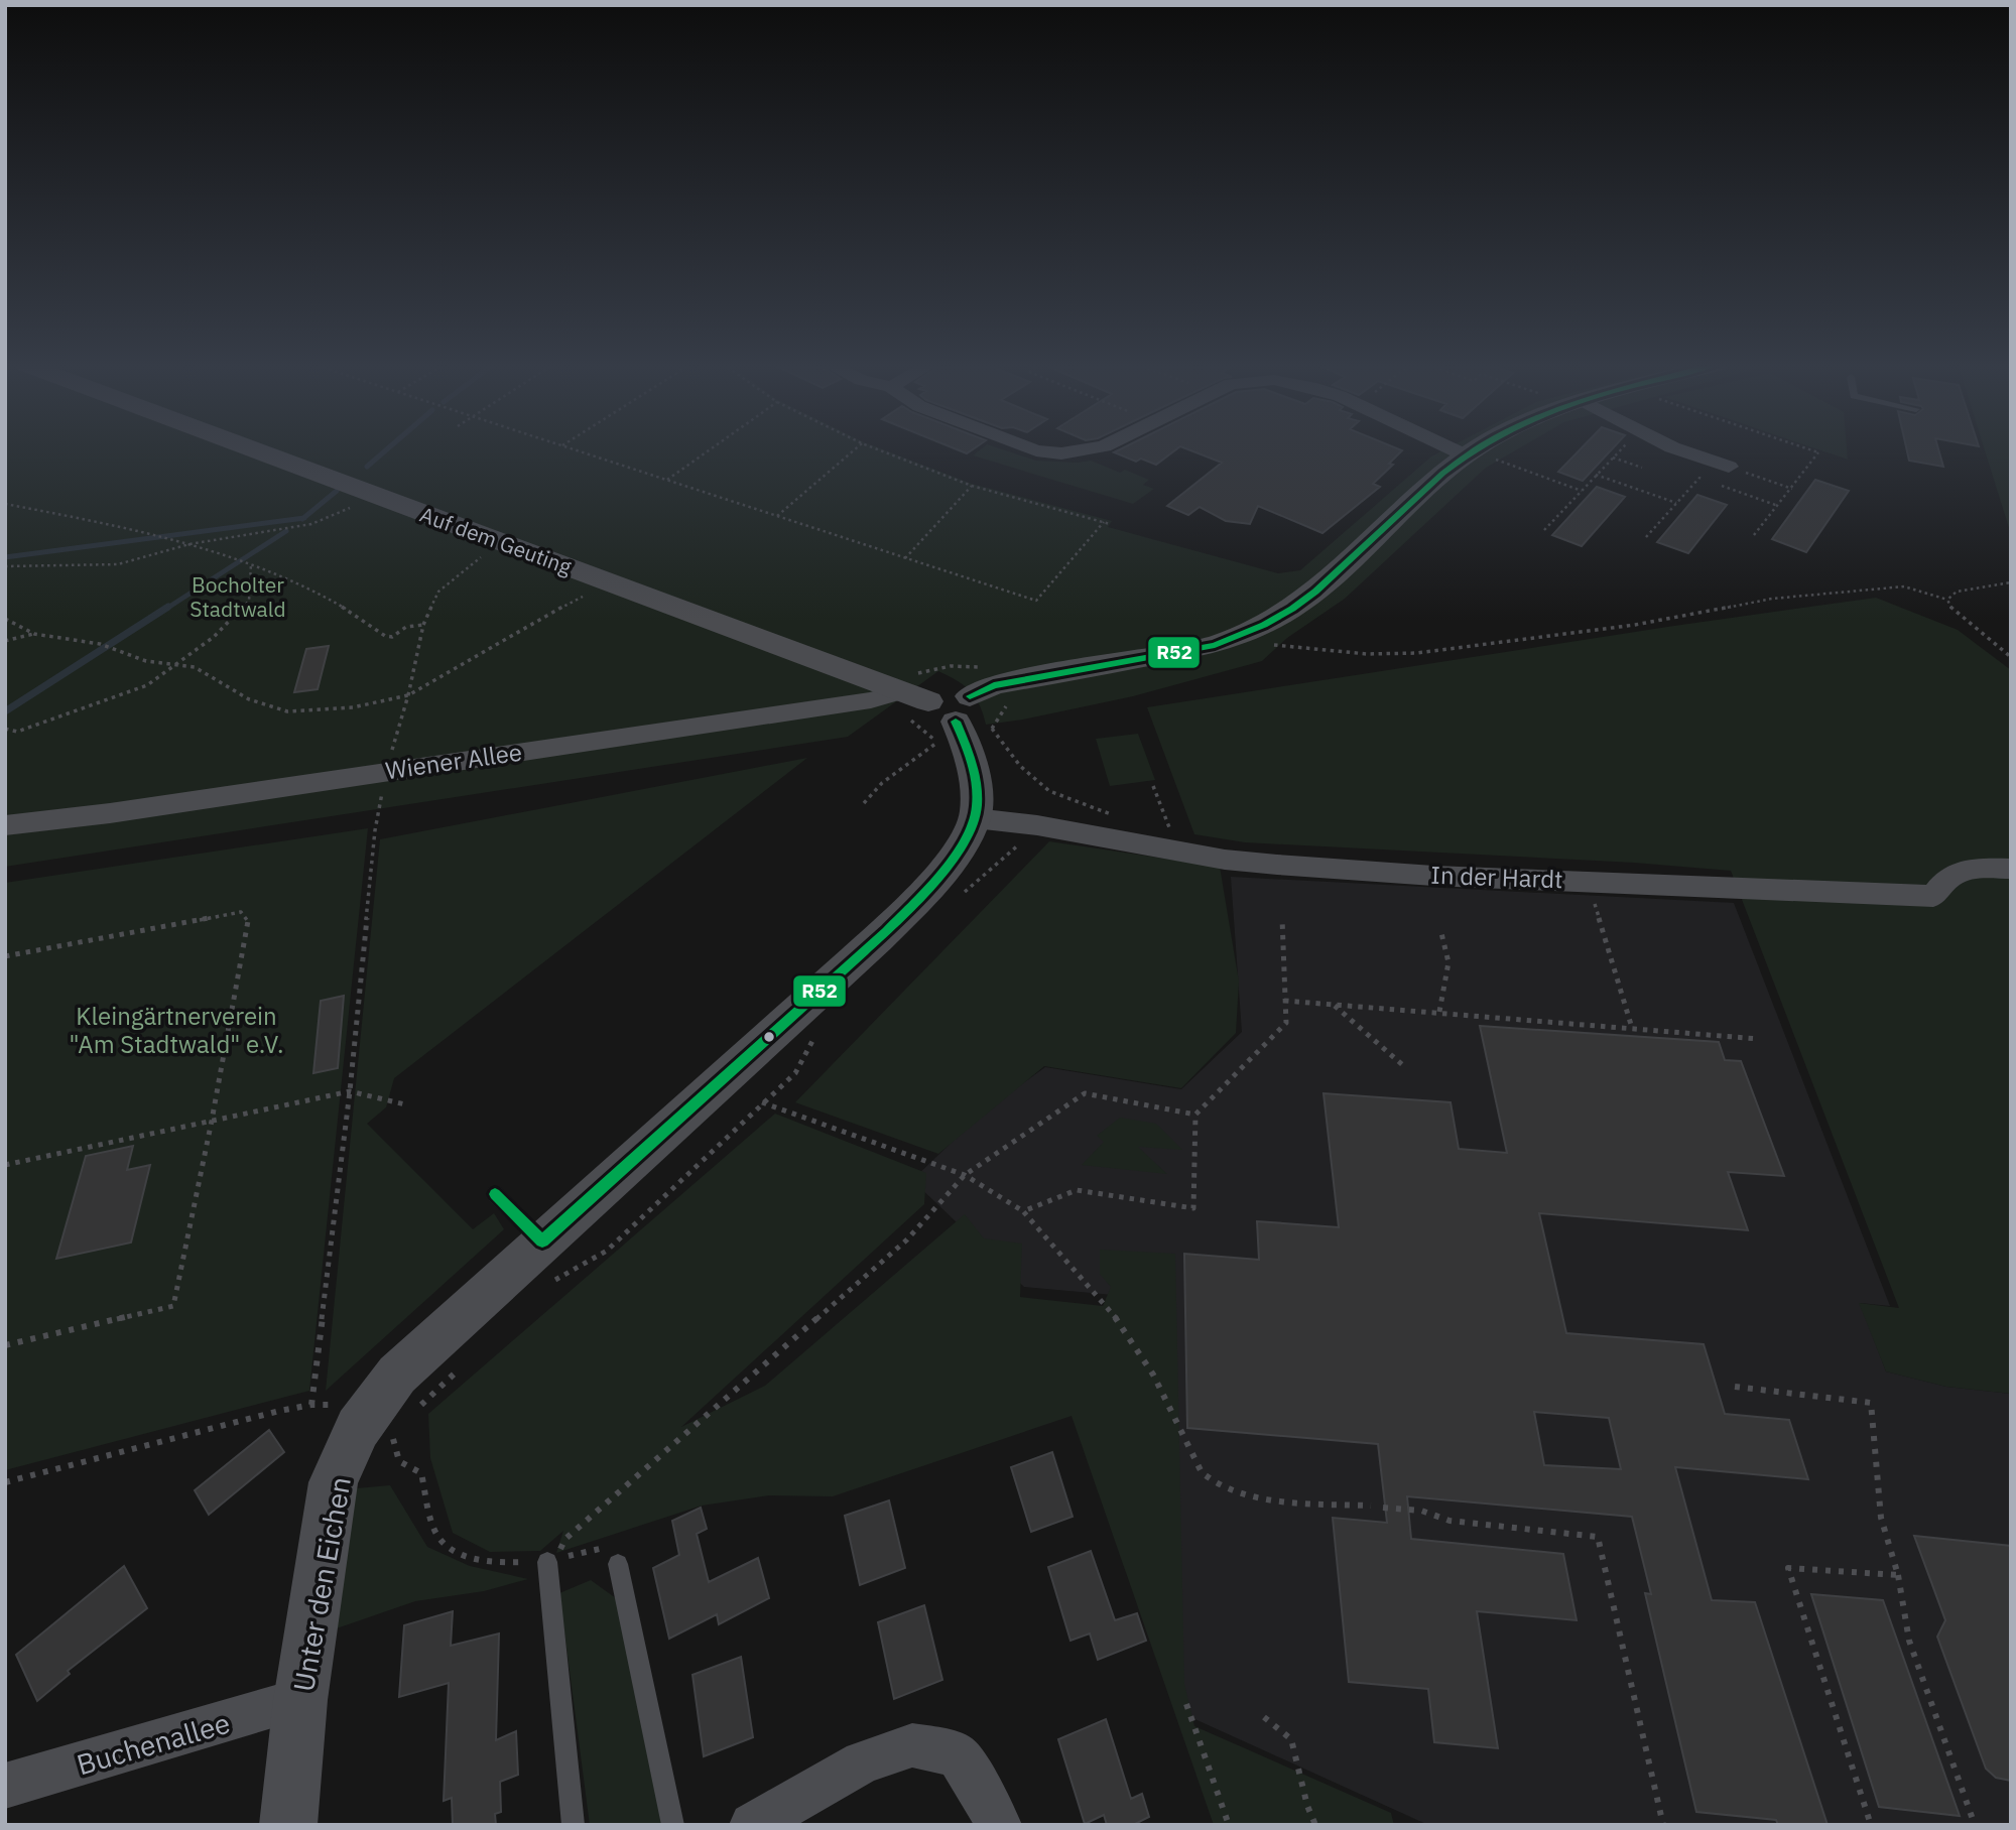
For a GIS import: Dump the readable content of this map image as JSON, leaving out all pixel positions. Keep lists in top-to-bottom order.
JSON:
{
  "streets": {
    "street": [
      "Auf dem Geuting",
      "Wiener Allee",
      "In der Hardt",
      "Unter den Eichen",
      "Buchenallee"
    ]
  },
  "crossings": [
    ["Auf dem Geuting", "Wiener Allee"],
    ["In der Hardt", "Unter den Eichen"],
    ["Unter den Eichen", "Buchenallee"]
  ],
  "parks": ["Bocholter Stadtwald", "Kleingärtnerverein \"Am Stadtwald\" e.V."],
  "lines": ["transit line R52"]
}
